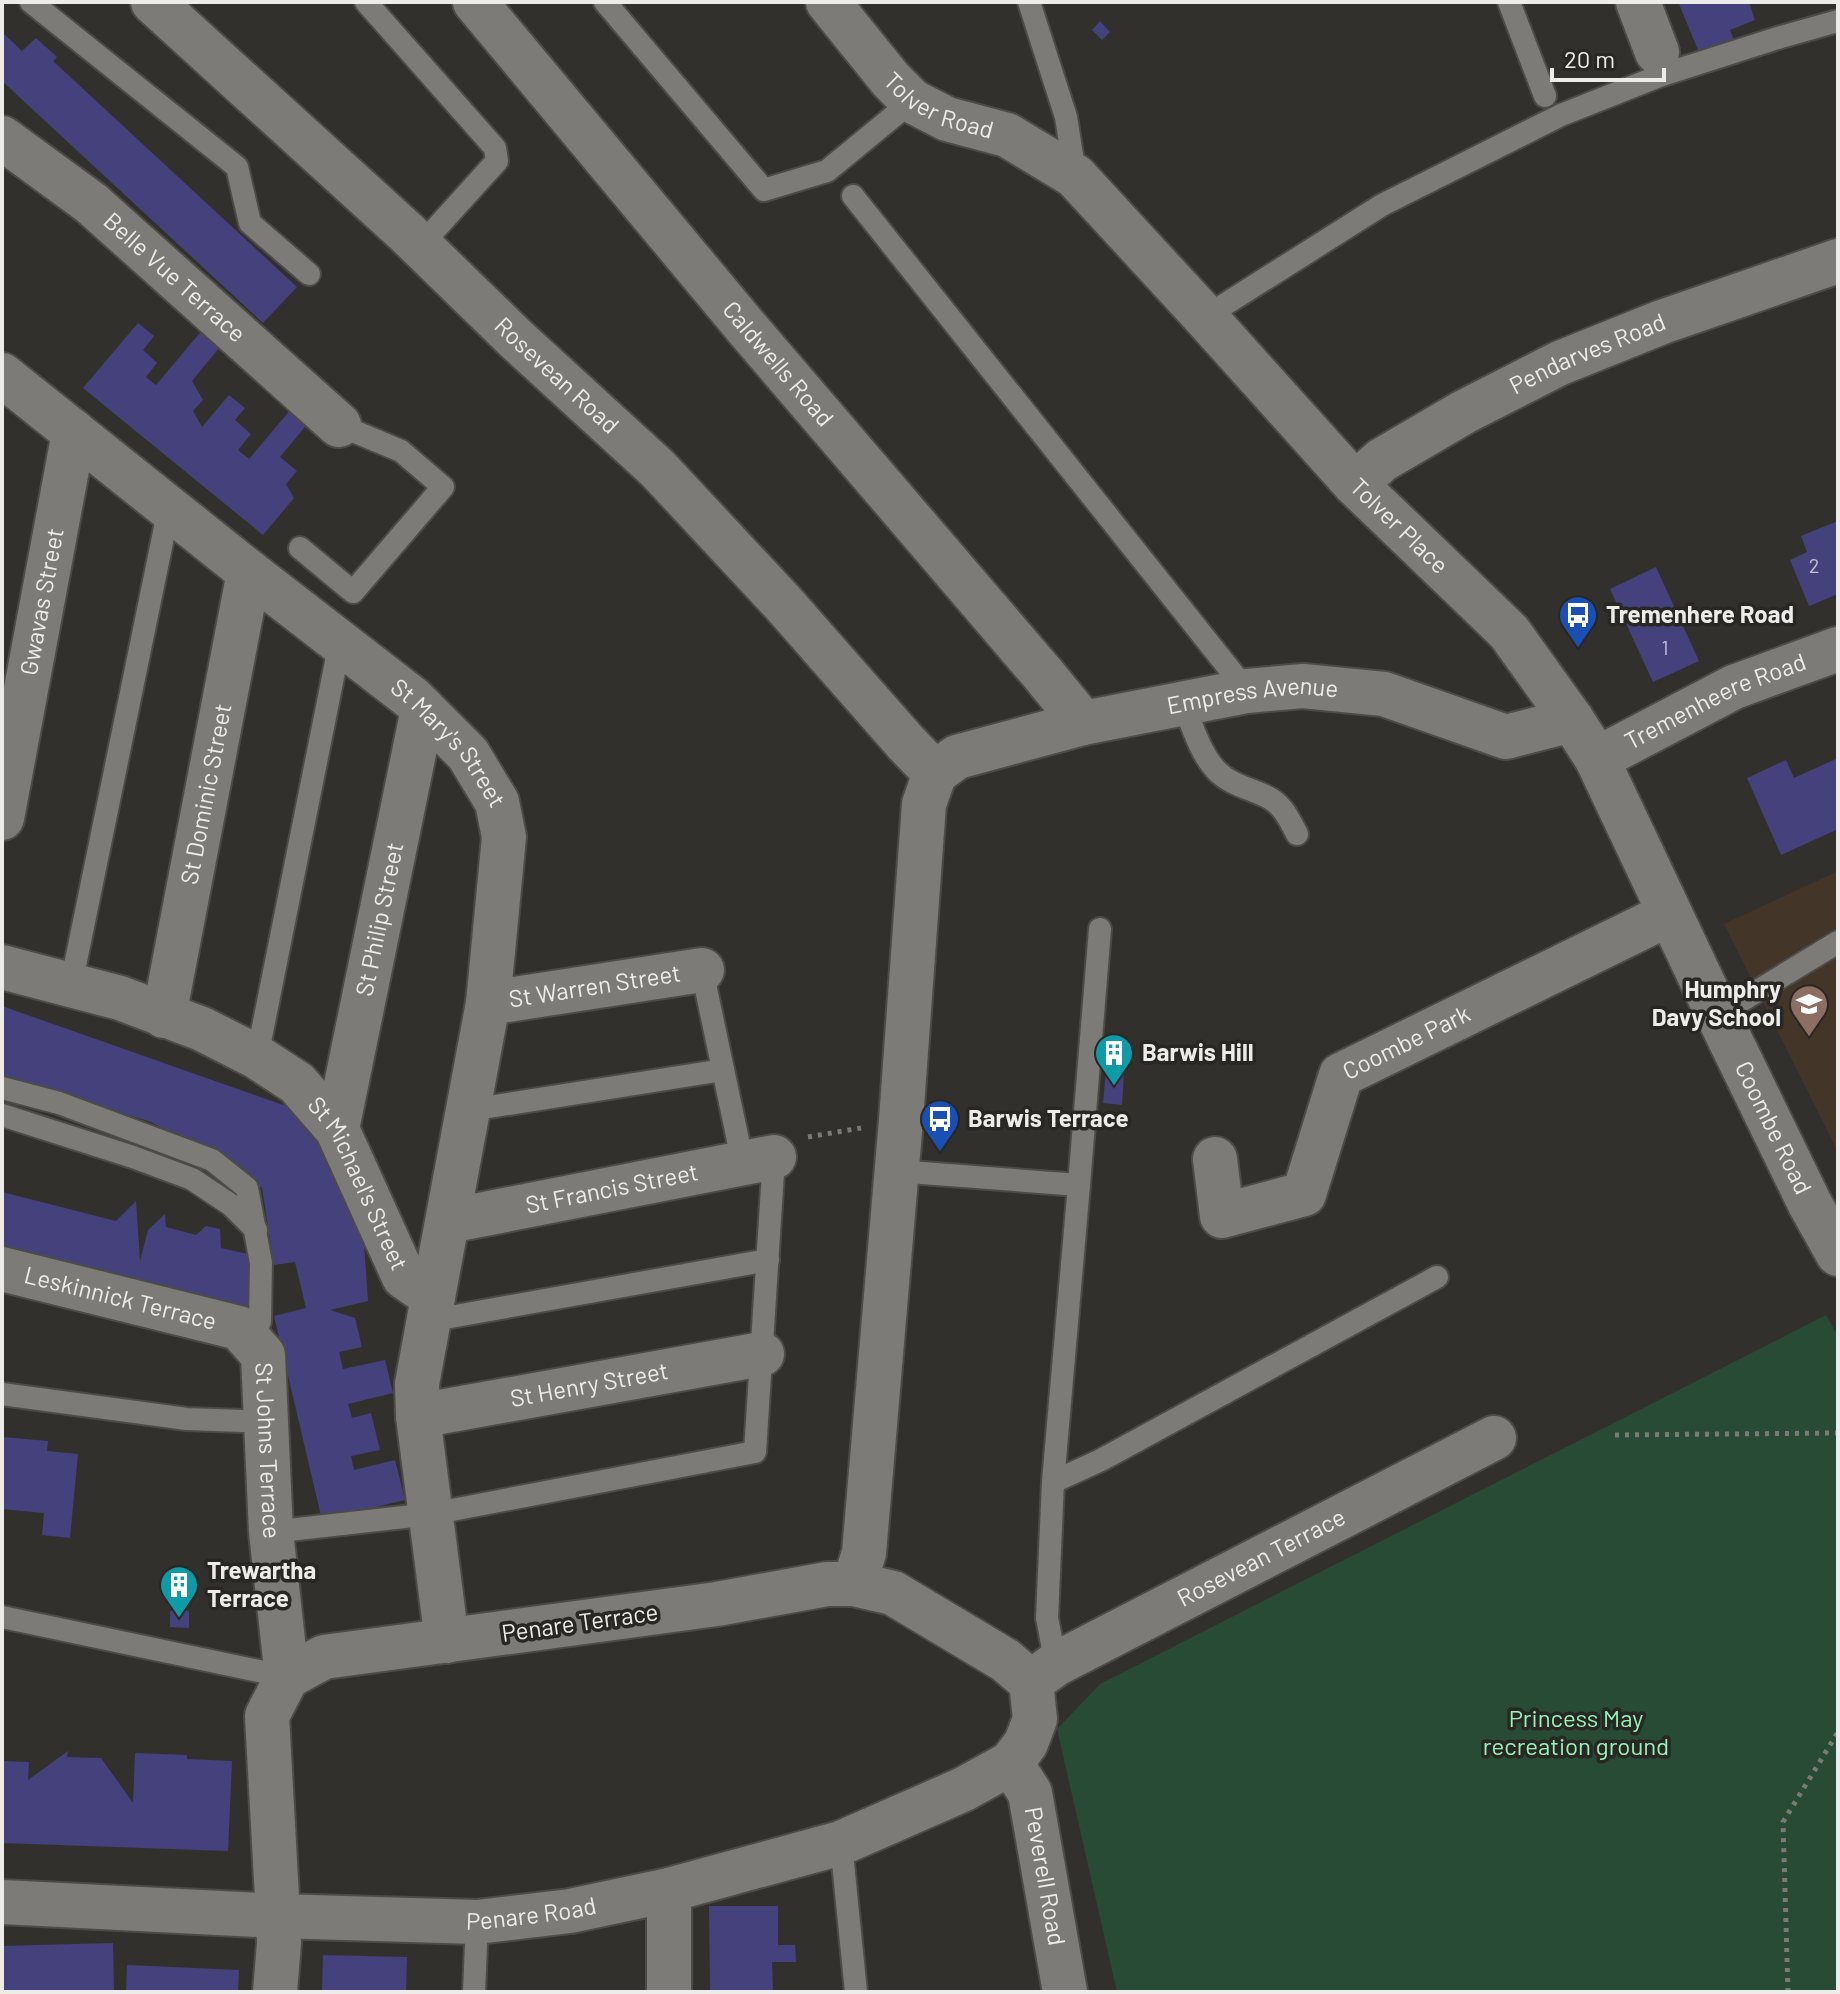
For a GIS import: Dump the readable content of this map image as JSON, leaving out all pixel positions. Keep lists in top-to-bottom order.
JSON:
{
  "streets": {
    "street": [
      "Tolver Road",
      "Belle Vue Terrace",
      "Pendarves Road",
      "Caldwells Road",
      "Rosevean Road",
      "Tolver Place",
      "Gwavas Street",
      "Empress Avenue",
      "Tremenheere Road",
      "St Mary's Street",
      "St Dominic Street",
      "St Philip Street",
      "St Warren Street",
      "Coombe Park",
      "Coombe Road",
      "St Michael's Street",
      "St Francis Street",
      "Leskinnick Terrace",
      "St Henry Street",
      "St Johns Terrace",
      "Rosevean Terrace",
      "Penare Terrace",
      "Peverell Road",
      "Penare Road"
    ]
  },
  "crossings": [
    ["Tolver Road", "Tolver Place"],
    ["Pendarves Road", "Tolver Place"],
    ["Caldwells Road", "Empress Avenue"],
    ["Rosevean Road", "Empress Avenue"],
    ["Tolver Place", "Empress Avenue"],
    ["Tolver Place", "Tremenheere Road"],
    ["Tolver Place", "Coombe Park"],
    ["Tolver Place", "Coombe Road"],
    ["Gwavas Street", "St Mary's Street"],
    ["St Mary's Street", "St Dominic Street"],
    ["St Mary's Street", "St Philip Street"],
    ["St Mary's Street", "St Warren Street"],
    ["St Mary's Street", "St Michael's Street"],
    ["St Mary's Street", "St Francis Street"],
    ["St Dominic Street", "St Michael's Street"],
    ["St Philip Street", "St Michael's Street"],
    ["Coombe Park", "Coombe Road"],
    ["Leskinnick Terrace", "St Johns Terrace"],
    ["St Johns Terrace", "Penare Terrace"],
    ["Rosevean Terrace", "Penare Terrace"],
    ["Peverell Road", "Penare Road"]
  ],
  "parks": ["Princess May recreation ground"],
  "places": {
    "bus stop": ["Tremenhere Road", "Barwis Terrace"],
    "school or university": ["Humphry Davy School"],
    "building": ["Barwis Hill", "Trewartha Terrace"]
  },
  "house_numbers": ["2", "1"],
  "scale_bar": "20 m"
}
